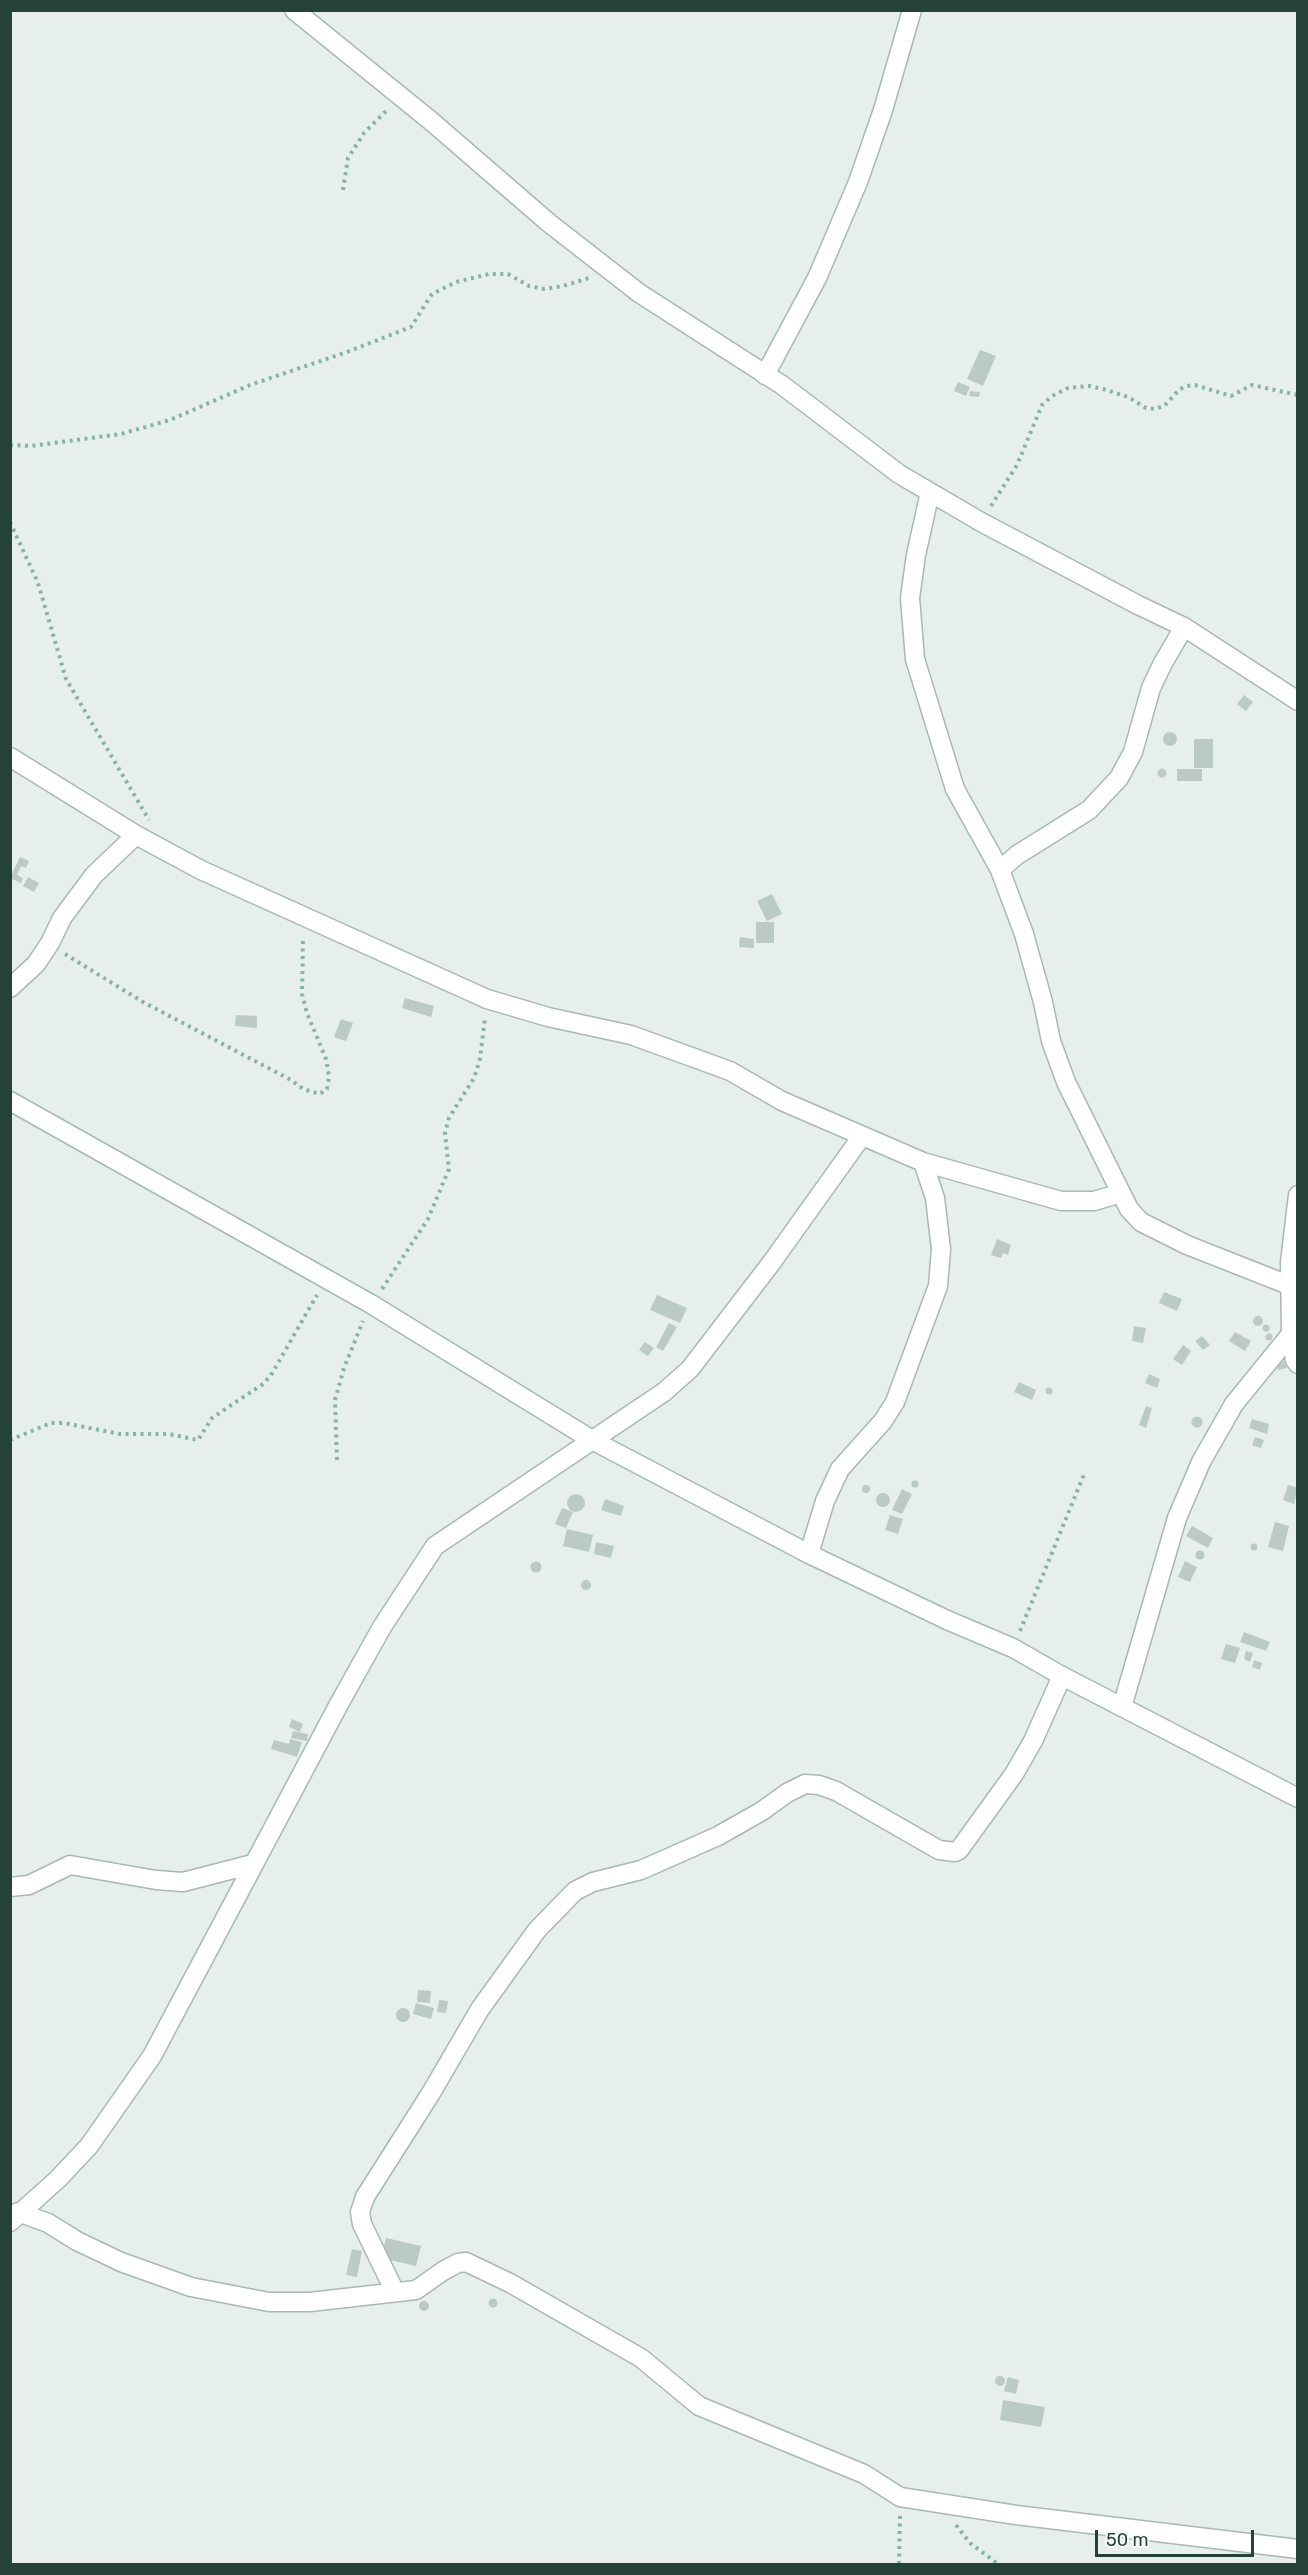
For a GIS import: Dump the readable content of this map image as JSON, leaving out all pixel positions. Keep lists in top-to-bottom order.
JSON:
{
  "scale_bar": "50 m"
}
